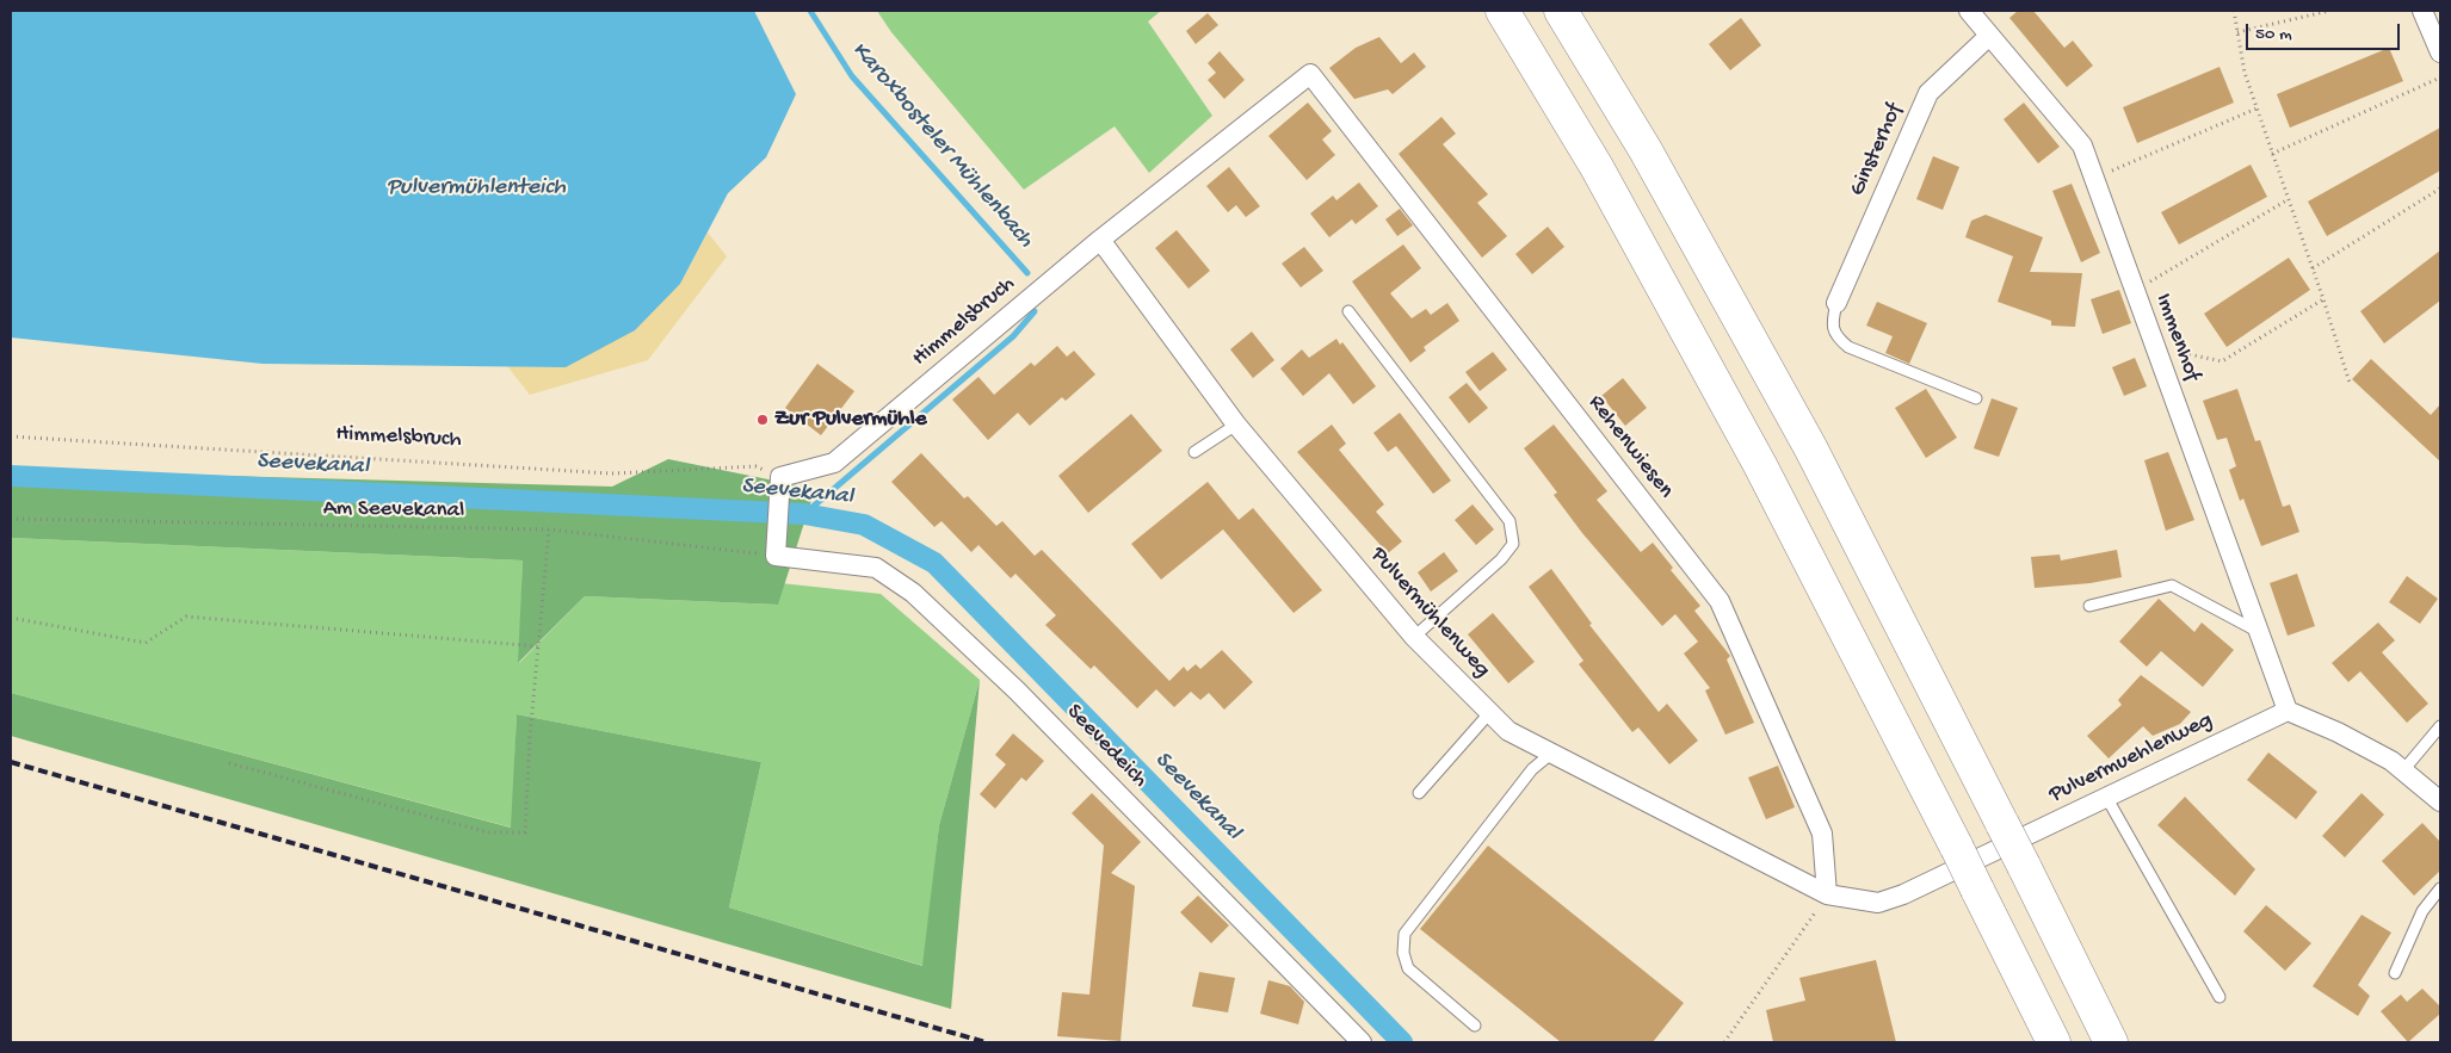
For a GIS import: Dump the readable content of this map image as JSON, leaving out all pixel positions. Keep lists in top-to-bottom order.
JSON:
{
  "streets": {
    "street": [
      "Ginsterhof",
      "Himmelsbruch",
      "Immenhof",
      "Rehenwiesen",
      "Pulvermühlenweg",
      "Seevedeich",
      "Pulvermuehlenweg"
    ],
    "path": ["Am Seevekanal"]
  },
  "crossings": [
    ["Ginsterhof", "Immenhof"],
    ["Himmelsbruch", "Rehenwiesen"],
    ["Himmelsbruch", "Pulvermühlenweg"],
    ["Immenhof", "Pulvermuehlenweg"],
    ["Rehenwiesen", "Pulvermühlenweg"],
    ["Rehenwiesen", "Pulvermuehlenweg"],
    ["Am Seevekanal", "Seevedeich"],
    ["Pulvermühlenweg", "Pulvermuehlenweg"]
  ],
  "water": ["Karoxbosteler Mühlenbach", "Pulvermühlenteich", "Seevekanal"],
  "places": ["Zur Pulvermühle"],
  "scale_bar": "50 m"
}
